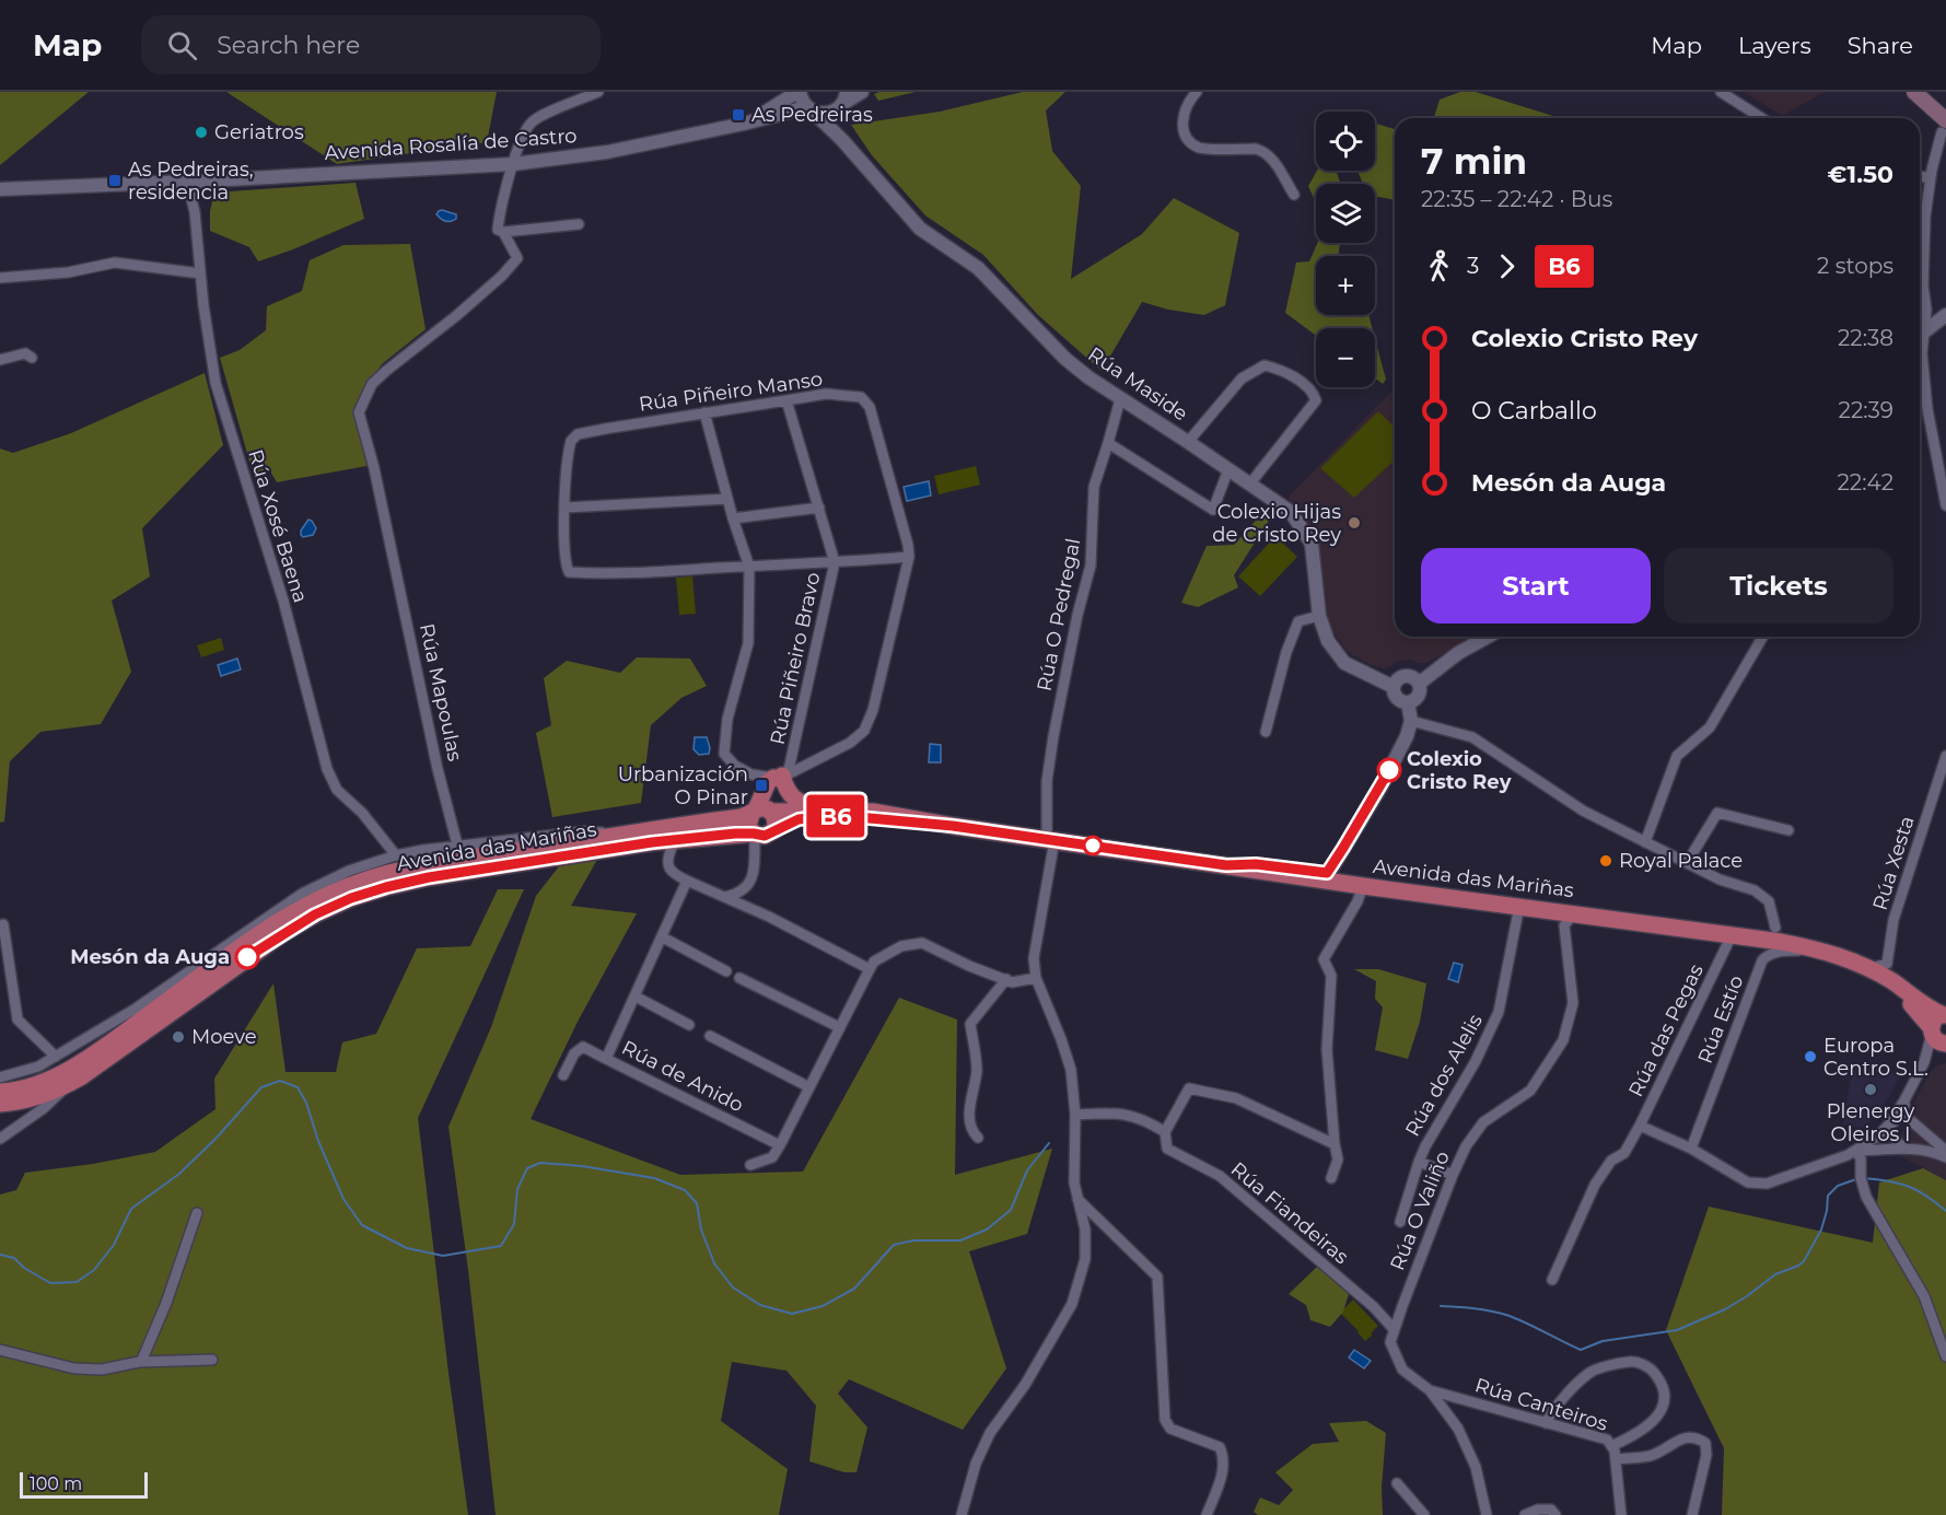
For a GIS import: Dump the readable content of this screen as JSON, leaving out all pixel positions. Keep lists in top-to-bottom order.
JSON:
{
  "streets": {
    "highway": ["Avenida das Mariñas"],
    "street": [
      "Avenida Rosalía de Castro",
      "Rúa Maside",
      "Rúa Piñeiro Manso",
      "Rúa Xosé Baena",
      "Rúa O Pedregal",
      "Rúa Piñeiro Bravo",
      "Rúa Mapoulas",
      "Rúa Xesta",
      "Rúa Estío",
      "Rúa das Pegas",
      "Rúa dos Alelis",
      "Rúa de Anido",
      "Rúa O Valiño",
      "Rúa Fiandeiras",
      "Rúa Canteiros"
    ]
  },
  "crossings": [
    ["Avenida Rosalía de Castro", "Rúa Maside"],
    ["Avenida Rosalía de Castro", "Rúa Xosé Baena"],
    ["Rúa Maside", "Rúa O Pedregal"],
    ["Rúa Piñeiro Manso", "Rúa Piñeiro Bravo"],
    ["Rúa Xosé Baena", "Avenida das Mariñas"],
    ["Rúa O Pedregal", "Avenida das Mariñas"],
    ["Rúa Mapoulas", "Avenida das Mariñas"],
    ["Avenida das Mariñas", "Rúa Xesta"],
    ["Avenida das Mariñas", "Rúa Estío"],
    ["Avenida das Mariñas", "Rúa das Pegas"],
    ["Avenida das Mariñas", "Rúa dos Alelis"],
    ["Avenida das Mariñas", "Rúa O Valiño"],
    ["Rúa Xesta", "Rúa Estío"],
    ["Rúa Xesta", "Rúa das Pegas"],
    ["Rúa Estío", "Rúa das Pegas"],
    ["Rúa O Valiño", "Rúa Fiandeiras"]
  ],
  "places": {
    "transit": ["As Pedreiras", "As Pedreiras, residencia", "Urbanización O Pinar"],
    "other": [
      "Geriatros",
      "Colexio Hijas de Cristo Rey",
      "Colexio Cristo Rey",
      "Royal Palace",
      "Mesón da Auga",
      "Moeve",
      "Europa Centro S.L.",
      "Plenergy Oleiros I"
    ]
  },
  "lines": ["bus line B6"],
  "scale_bar": "100 m",
  "page": {
    "header": "Map",
    "search": "Search here",
    "nav": ["Map", "Layers", "Share"],
    "on_map": "B6",
    "map_buttons": ["+", "−"],
    "heading": ["7 min", "22:35 – 22:42 · Bus", "€1.50"],
    "legs": ["3", "B6", "2 stops"],
    "list": [
      {
        "name": "Colexio Cristo Rey",
        "value": "22:38"
      },
      {
        "name": "O Carballo",
        "value": "22:39"
      },
      {
        "name": "Mesón da Auga",
        "value": "22:42"
      }
    ],
    "buttons": ["Start", "Tickets"],
    "scale": "100 m"
  }
}
